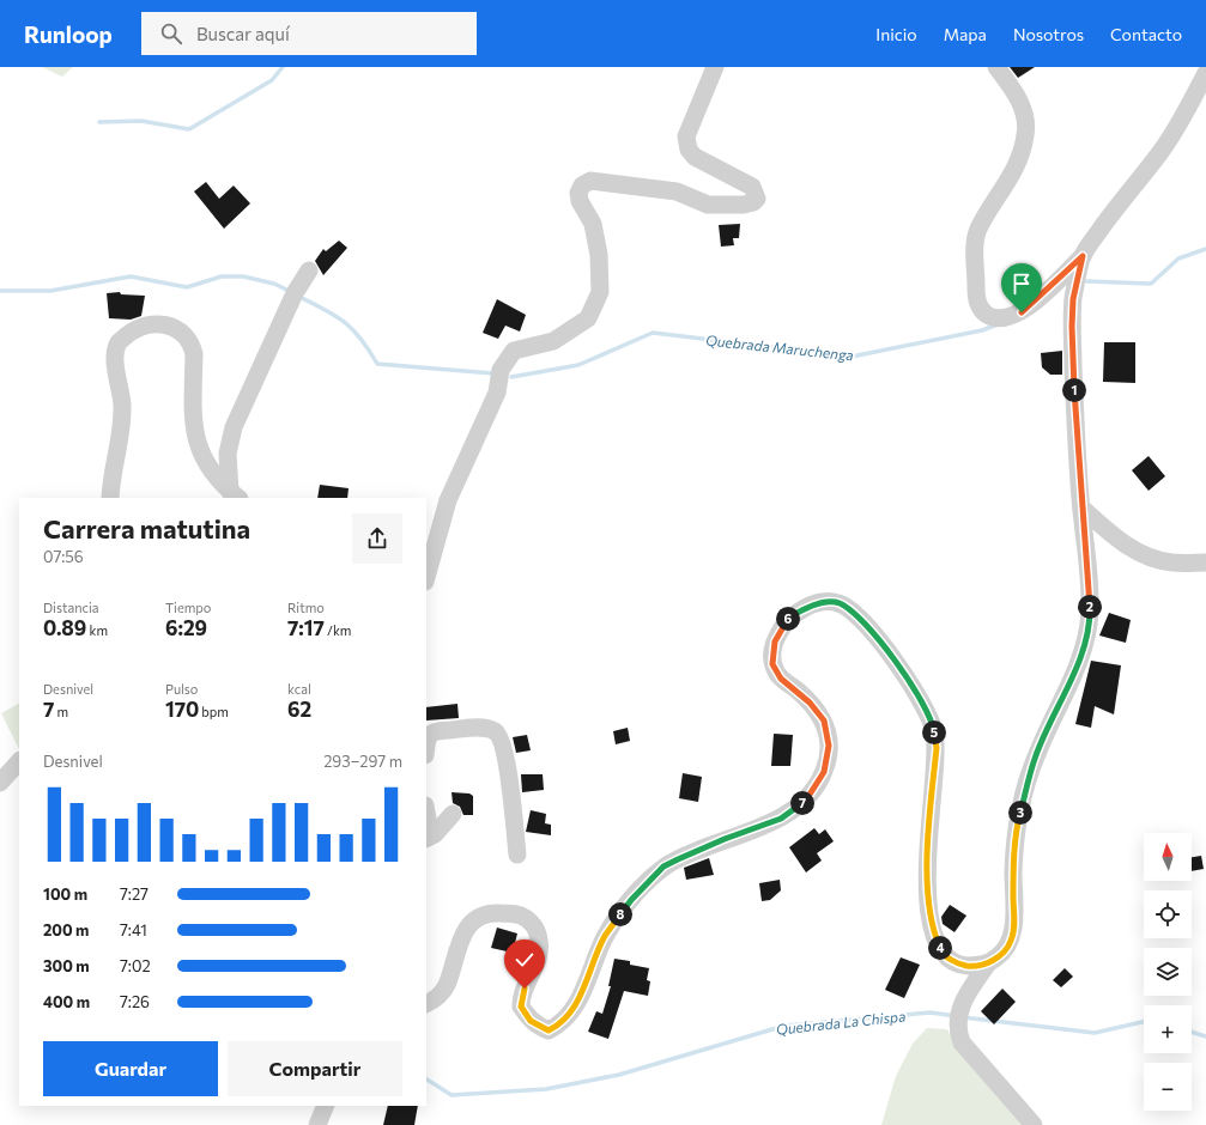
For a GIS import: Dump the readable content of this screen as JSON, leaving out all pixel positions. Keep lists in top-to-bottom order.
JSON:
{
  "water": ["Quebrada Maruchenga", "Quebrada La Chispa"],
  "north": "top",
  "page": {
    "header": "Runloop",
    "search": "Buscar aquí",
    "nav": [
      "Inicio",
      "Mapa",
      "Nosotros",
      "Contacto"
    ],
    "pins": [
      "1",
      "2",
      "6",
      "5",
      "7",
      "3",
      "8",
      "4"
    ],
    "heading": ["Carrera matutina", "07:56"],
    "stats": [
      ["Distancia", "0.89 km"],
      ["Tiempo", "6:29"],
      ["Ritmo", "7:17 /km"],
      ["Desnivel", "7 m"],
      ["Pulso", "170 bpm"],
      ["kcal", "62"]
    ],
    "chart": ["Desnivel", "293–297 m"],
    "map_buttons": ["+", "−"],
    "list": [
      {
        "name": "100 m",
        "note": "7:27"
      },
      {
        "name": "200 m",
        "note": "7:41"
      },
      {
        "name": "300 m",
        "note": "7:02"
      },
      {
        "name": "400 m",
        "note": "7:26"
      }
    ],
    "buttons": ["Guardar", "Compartir"]
  }
}
